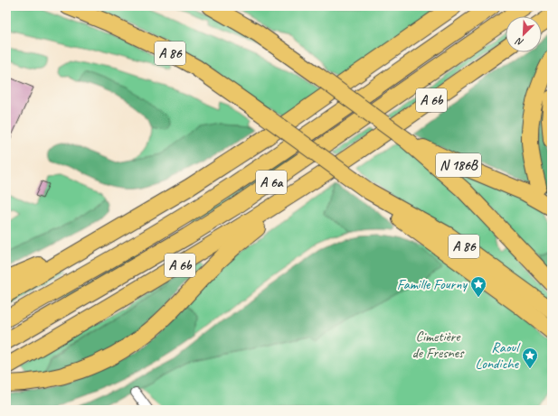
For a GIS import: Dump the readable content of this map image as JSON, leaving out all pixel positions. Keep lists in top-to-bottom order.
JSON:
{
  "streets": {
    "highway": [
      "A 86",
      "A 6b",
      "N 186B",
      "A 6a"
    ]
  },
  "crossings": [
    ["A 86", "N 186B"]
  ],
  "parks": ["Cimetière de Fresnes"],
  "places": {
    "place": ["Famille Fourny", "Raoul Londiche"]
  },
  "north": "bottom left"
}
